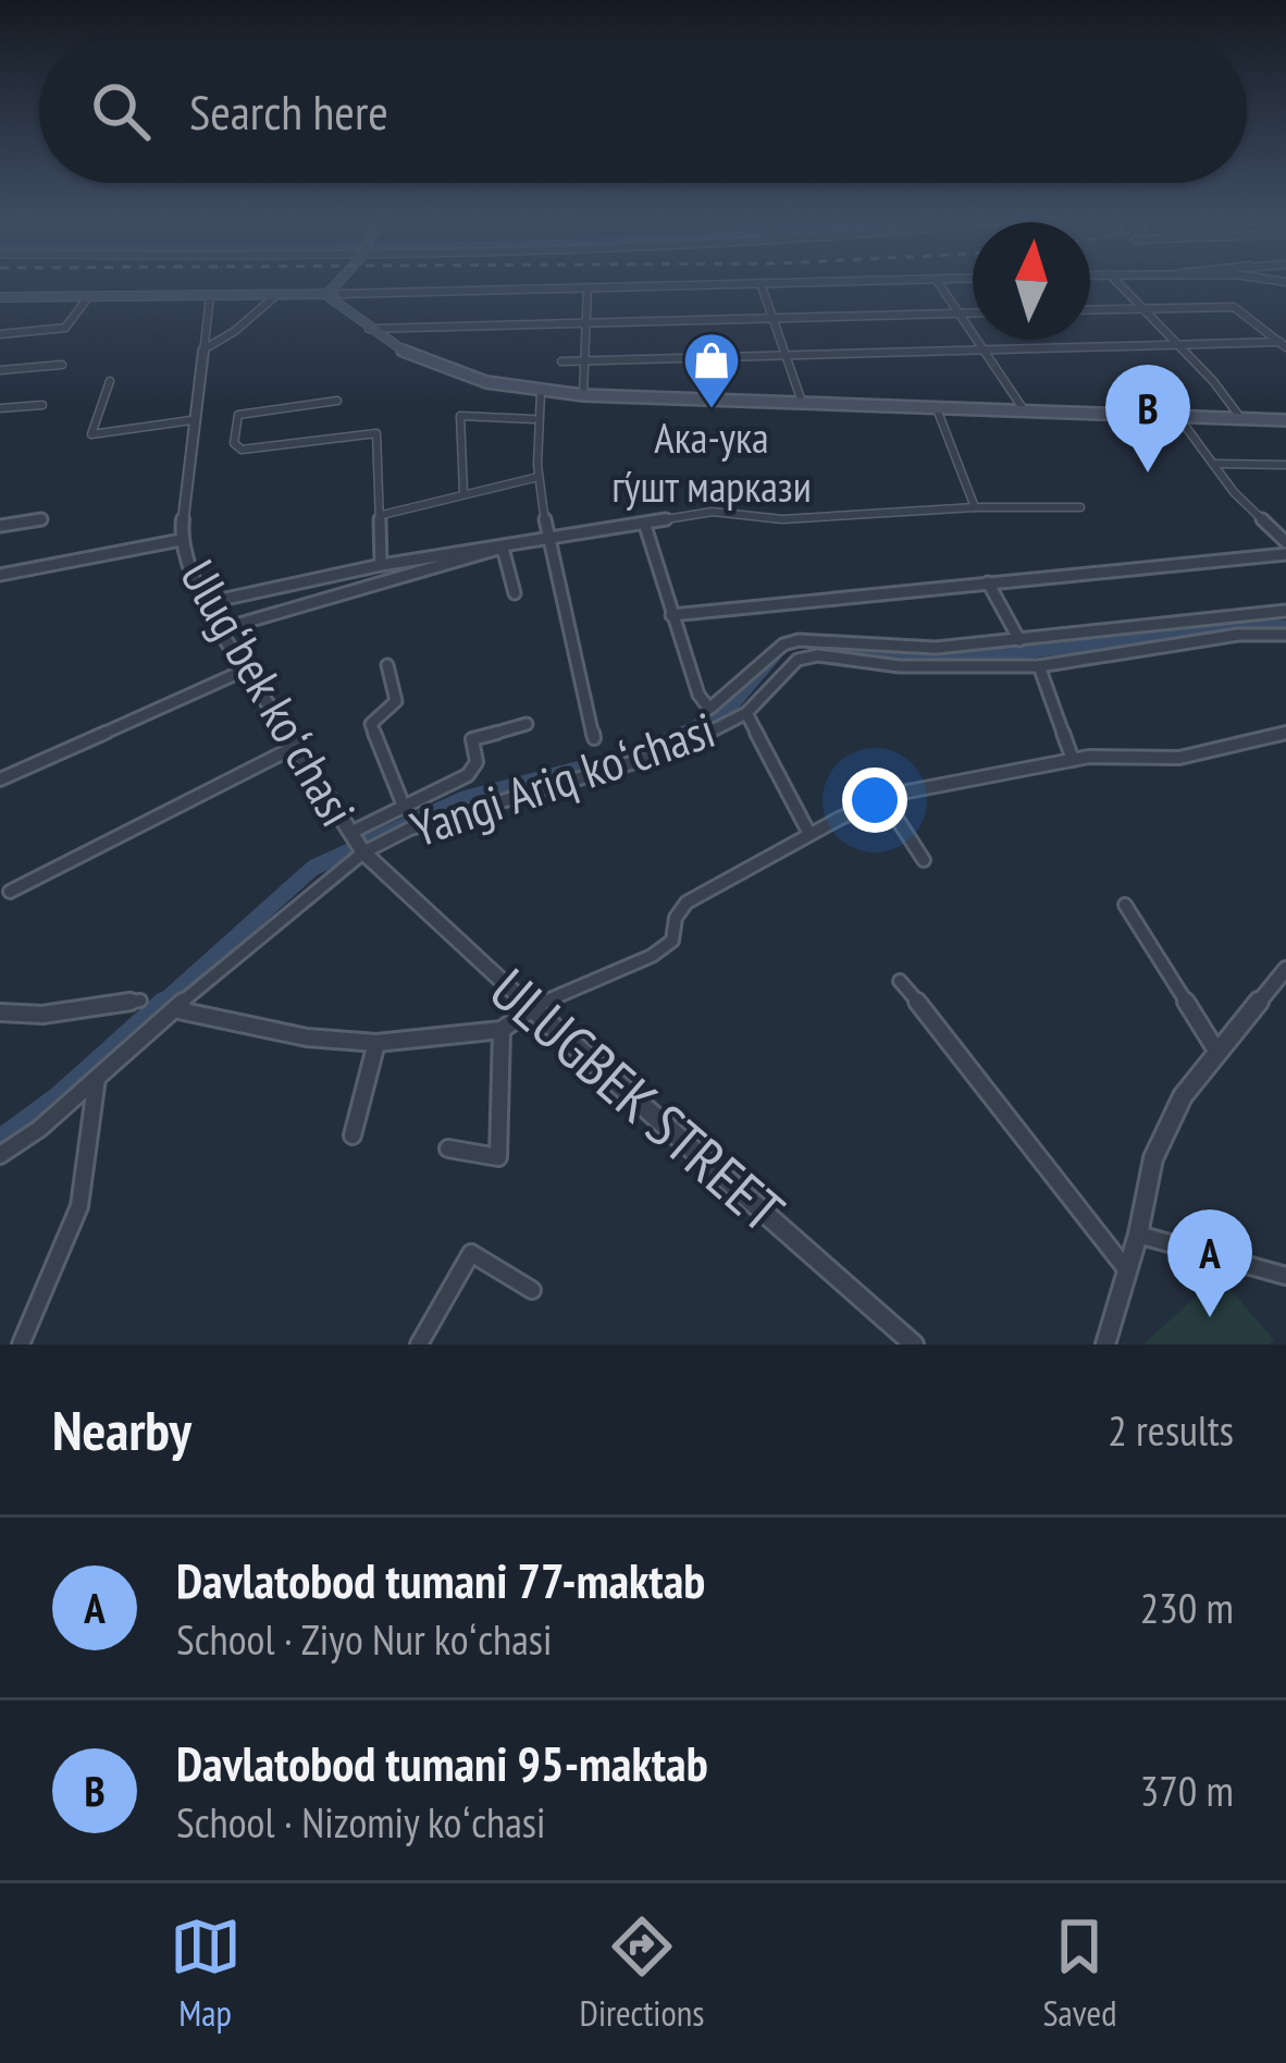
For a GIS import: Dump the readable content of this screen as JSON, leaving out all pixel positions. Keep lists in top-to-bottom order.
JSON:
{
  "streets": {
    "street": ["Ulugʻbek koʻchasi", "Yangi Ariq koʻchasi", "ULUGBEK STREET"]
  },
  "crossings": [
    ["Ulugʻbek koʻchasi", "Yangi Ariq koʻchasi"],
    ["Ulugʻbek koʻchasi", "ULUGBEK STREET"],
    ["Yangi Ariq koʻchasi", "ULUGBEK STREET"]
  ],
  "places": {
    "shop": ["Ака-ука гу́шт маркази"]
  },
  "north": "top",
  "page": {
    "search": "Search here",
    "pins": ["B", "A"],
    "heading": ["Nearby", "2 results"],
    "list": [
      {
        "mark": "A",
        "name": "Davlatobod tumani 77-maktab",
        "note": "School · Ziyo Nur koʻchasi",
        "value": "230 m"
      },
      {
        "mark": "B",
        "name": "Davlatobod tumani 95-maktab",
        "note": "School · Nizomiy koʻchasi",
        "value": "370 m"
      }
    ],
    "nav": ["Map", "Directions", "Saved"]
  }
}
